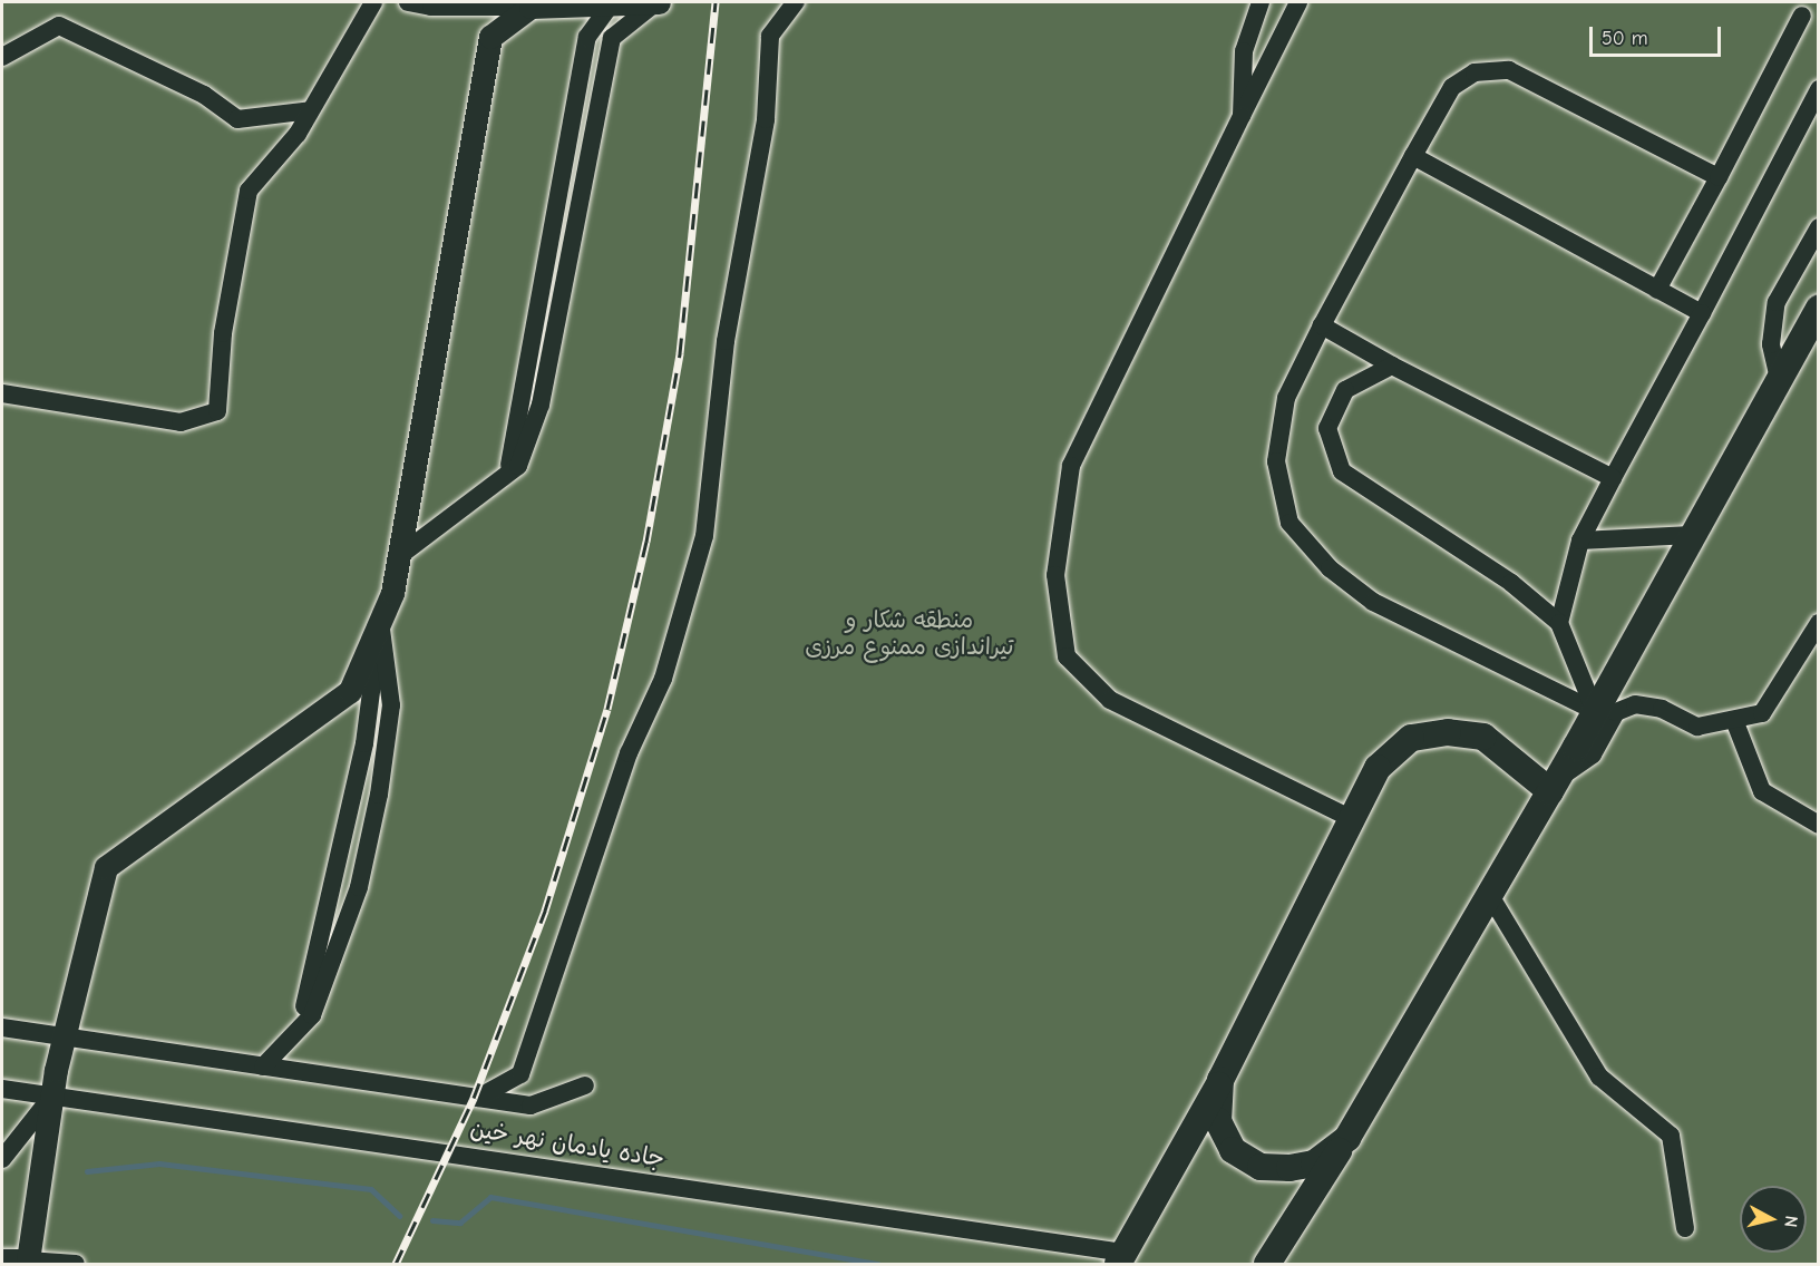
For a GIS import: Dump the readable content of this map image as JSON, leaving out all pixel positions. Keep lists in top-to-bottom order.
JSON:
{
  "streets": {
    "street": ["جاده یادمان نهر خین"]
  },
  "parks": ["منطقه شکار و تیراندازی ممنوع مرزی"],
  "scale_bar": "50 m",
  "north": "right"
}
